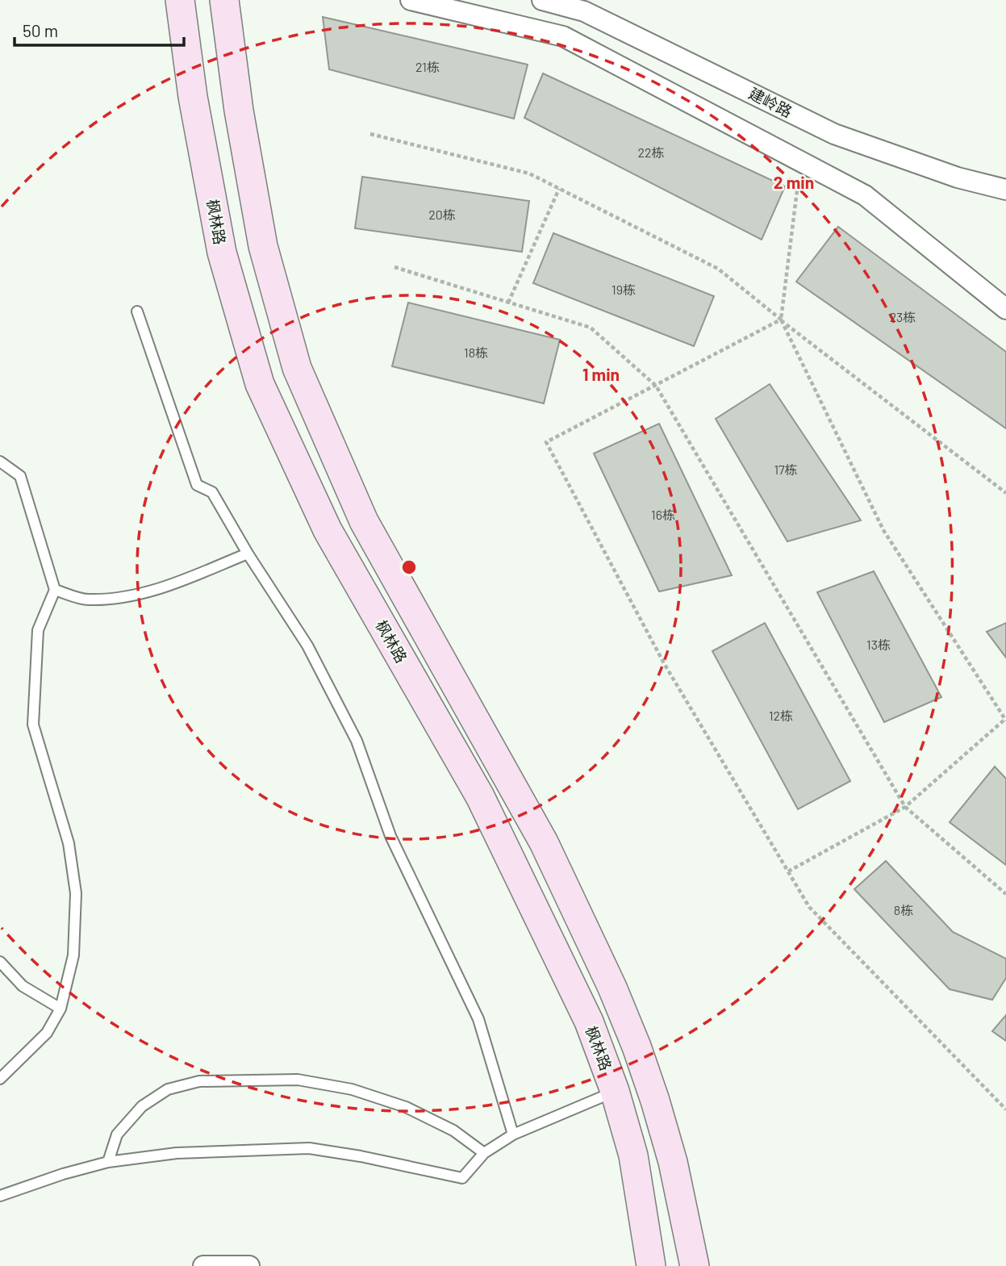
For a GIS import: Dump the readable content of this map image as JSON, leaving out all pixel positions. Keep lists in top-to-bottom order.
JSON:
{
  "streets": {
    "main road": ["枫林路"],
    "street": ["建岭路"]
  },
  "house_numbers": [
    "21栋",
    "22栋",
    "20栋",
    "19栋",
    "23栋",
    "18栋",
    "17栋",
    "16栋",
    "13栋",
    "12栋",
    "8栋"
  ],
  "scale_bar": "50 m",
  "rings": ["2 min", "1 min"]
}
